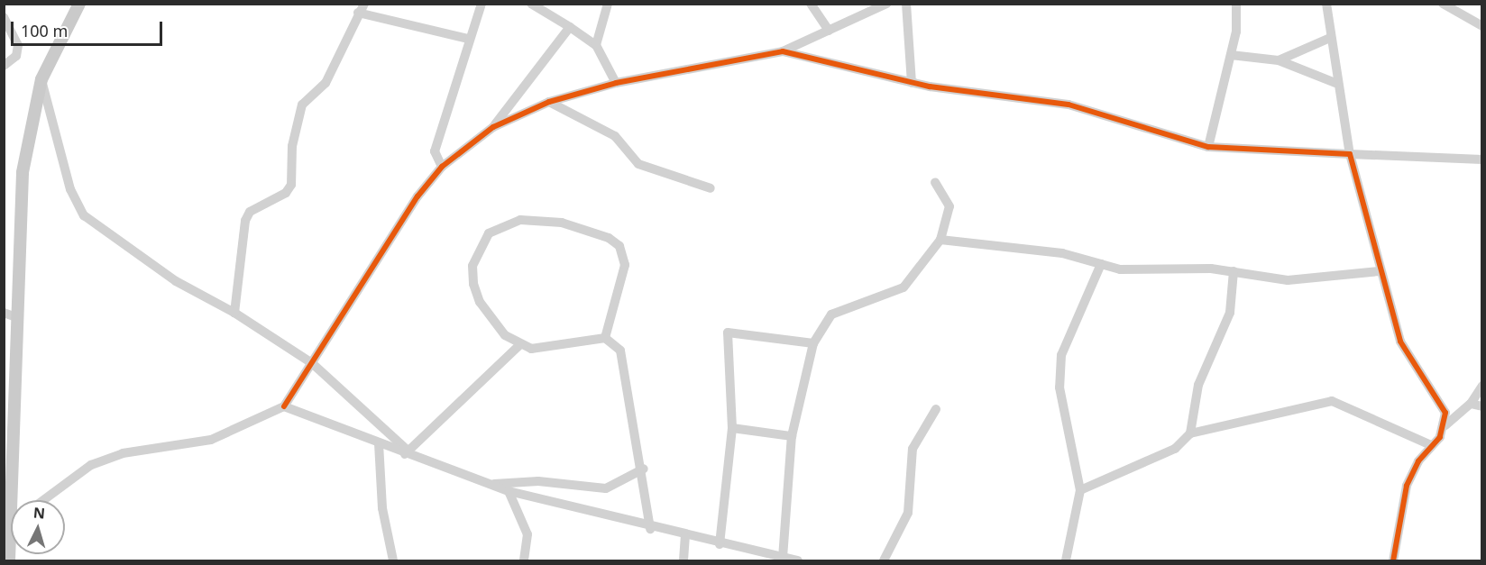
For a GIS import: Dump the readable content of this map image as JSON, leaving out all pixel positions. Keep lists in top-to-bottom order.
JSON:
{
  "scale_bar": "100 m",
  "north": "top"
}
